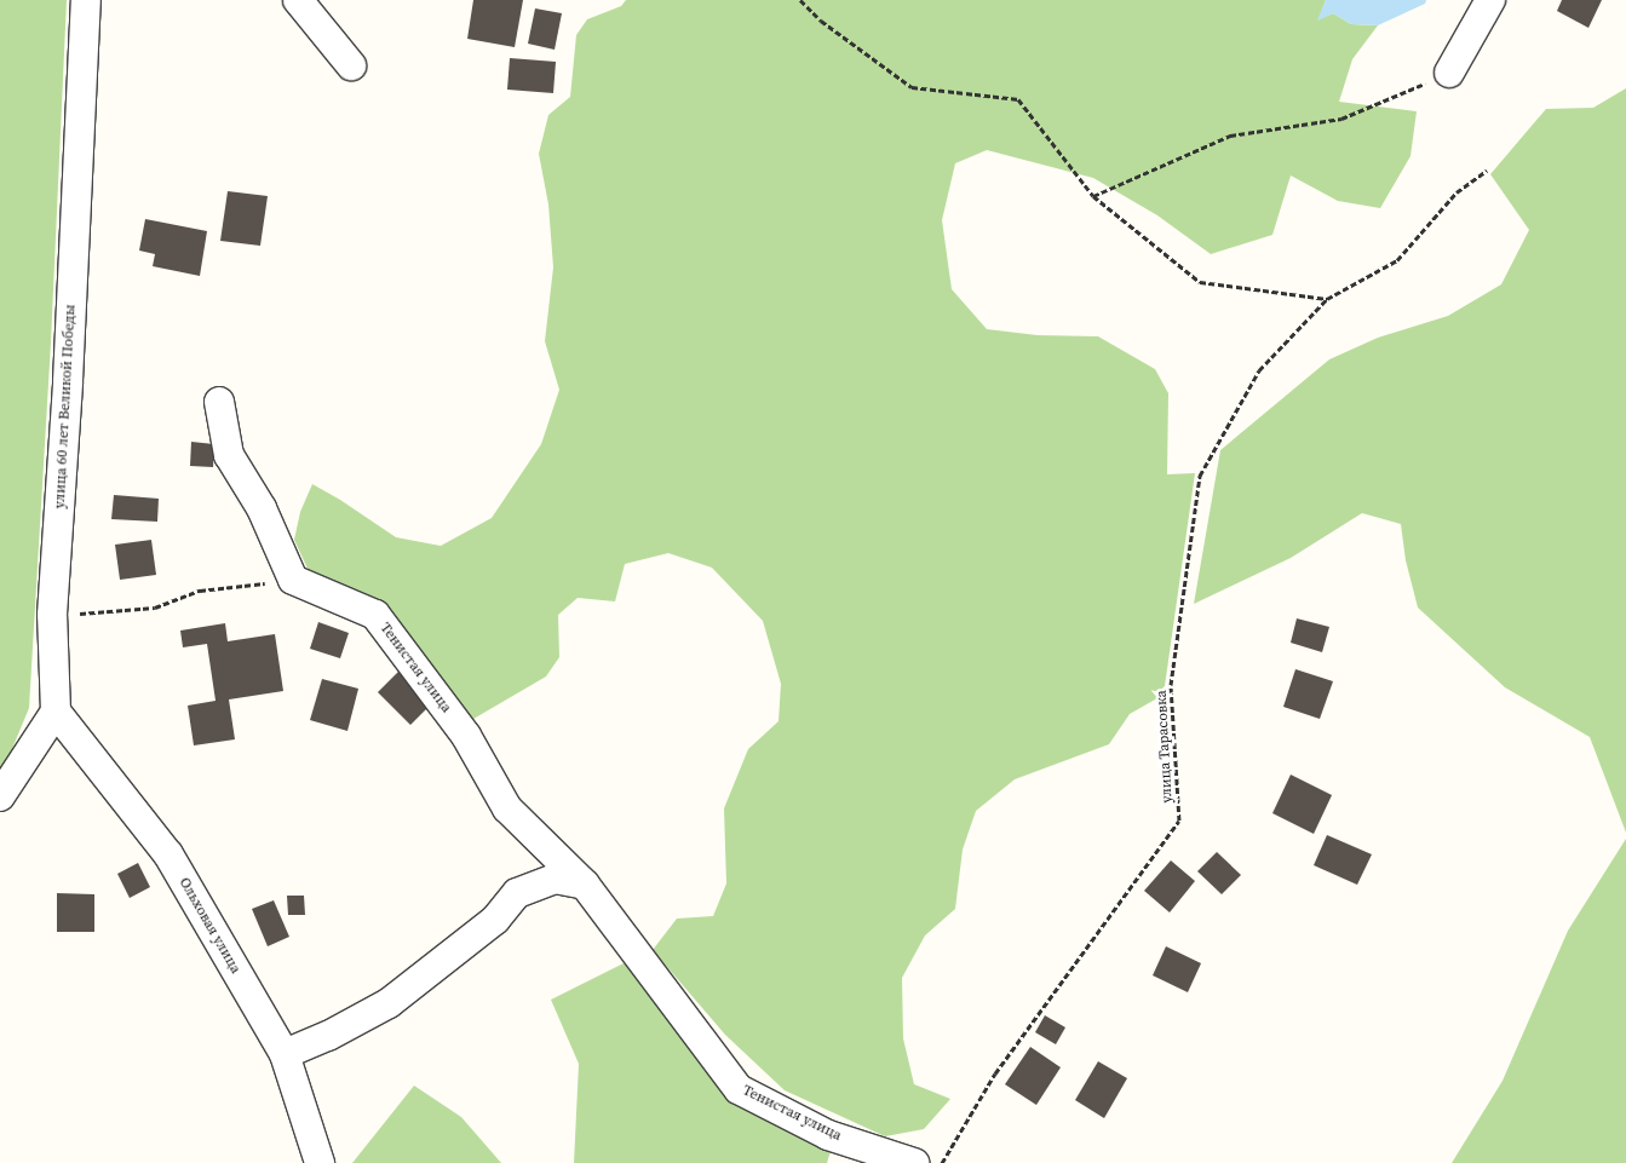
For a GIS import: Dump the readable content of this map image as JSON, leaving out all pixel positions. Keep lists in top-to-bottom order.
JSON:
{
  "streets": {
    "street": ["улица 60 лет Великой Победы", "Тенистая улица", "Ольховая улица"],
    "path": ["улица Тарасовка"]
  },
  "crossings": [
    ["улица 60 лет Великой Победы", "Ольховая улица"]
  ]
}
